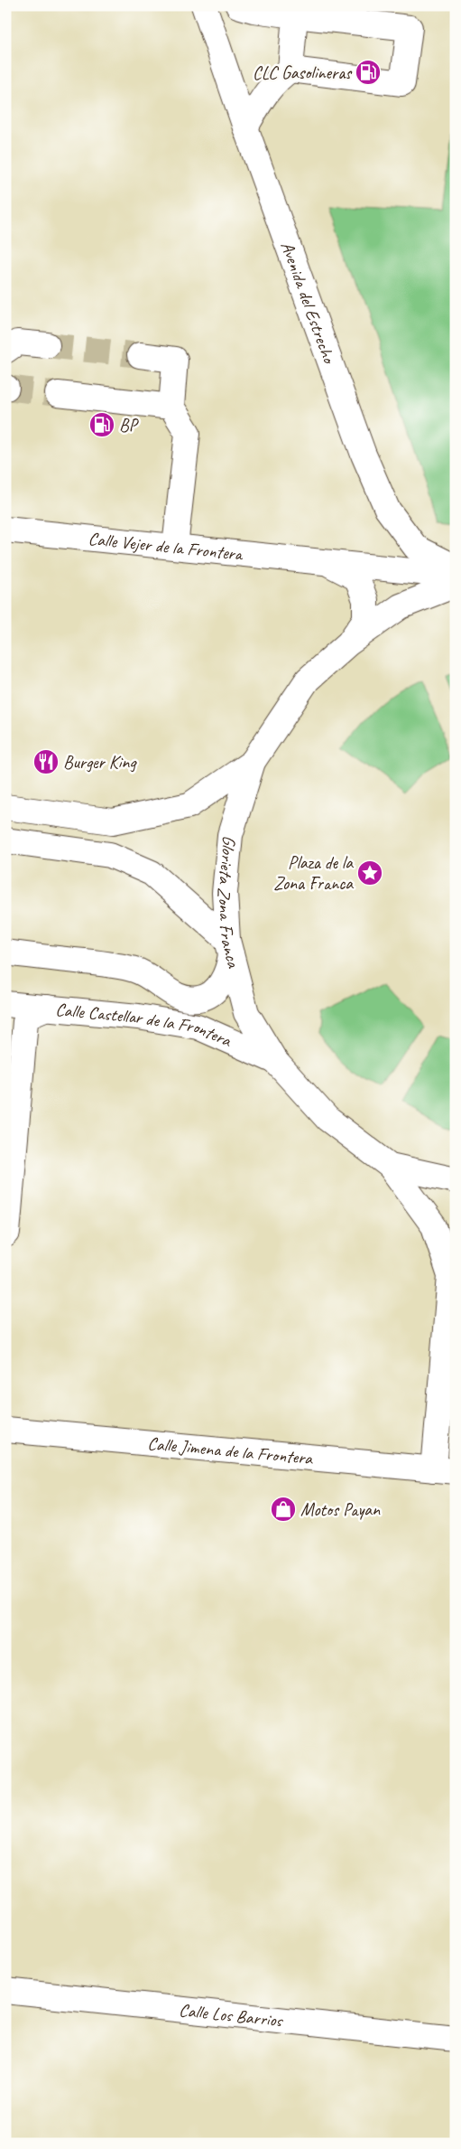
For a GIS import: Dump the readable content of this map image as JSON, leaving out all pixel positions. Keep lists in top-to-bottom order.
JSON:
{
  "streets": {
    "street": [
      "Avenida del Estrecho",
      "Calle Vejer de la Frontera",
      "Glorieta Zona Franca",
      "Calle Castellar de la Frontera",
      "Calle Jimena de la Frontera",
      "Calle Los Barrios"
    ]
  },
  "crossings": [
    ["Calle Vejer de la Frontera", "Glorieta Zona Franca"],
    ["Glorieta Zona Franca", "Calle Castellar de la Frontera"]
  ],
  "places": {
    "fuel station": ["CLC Gasolineras", "BP"],
    "restaurant": ["Burger King"],
    "place": ["Plaza de la Zona Franca"],
    "shop": ["Motos Payan"]
  }
}
